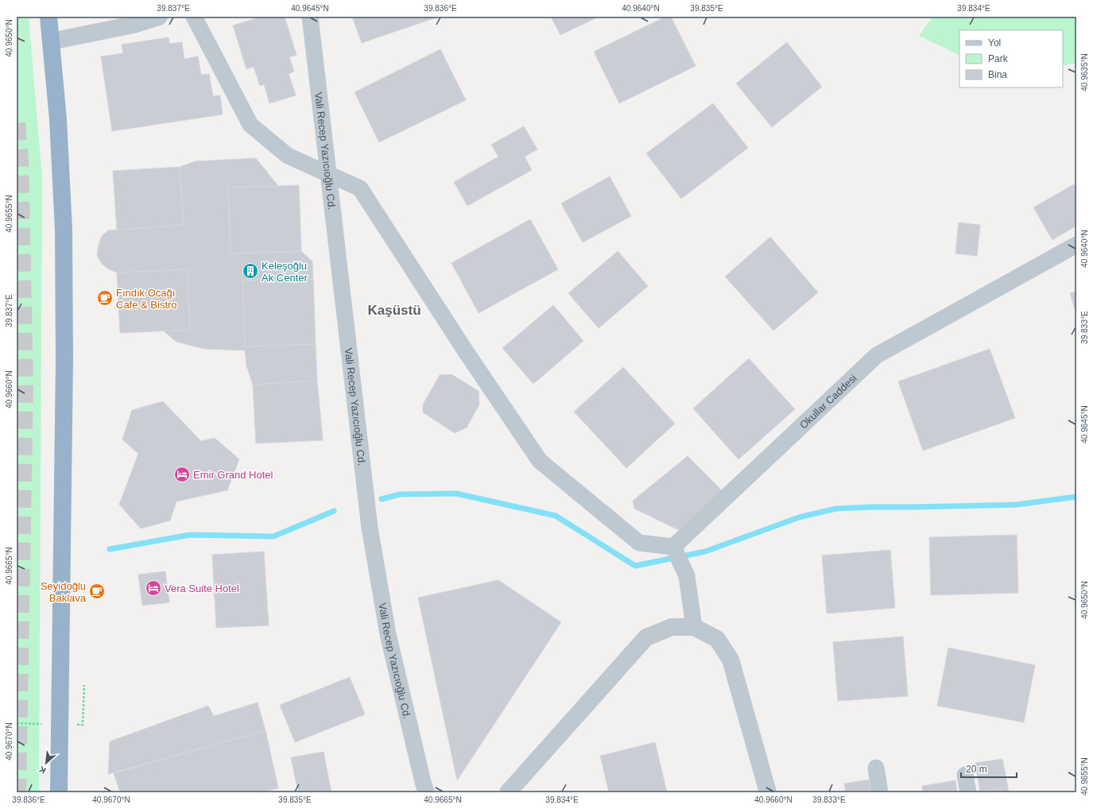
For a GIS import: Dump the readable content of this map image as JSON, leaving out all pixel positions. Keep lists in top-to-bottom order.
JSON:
{
  "streets": {
    "street": ["Vali Recep Yazıcıoğlu Cd.", "Okullar Caddesi"]
  },
  "districts": ["Kaşüstü"],
  "places": {
    "building": ["Keleşoğlu Ak Center"],
    "cafe": ["Fındık Ocağı Cafe & Bistro", "Seyidoğlu Baklava"],
    "hotel": ["Emir Grand Hotel", "Vera Suite Hotel"]
  },
  "legend": ["Yol", "Park", "Bina"],
  "scale_bar": "20 m",
  "north": "bottom left",
  "coordinates": [
    "39.837°E",
    "40.9645°N",
    "39.836°E",
    "40.9640°N",
    "39.835°E",
    "39.834°E",
    "40.9650°N",
    "40.9635°N",
    "40.9655°N",
    "39.833°E",
    "40.9660°N",
    "40.9665°N",
    "40.9670°N"
  ]
}
